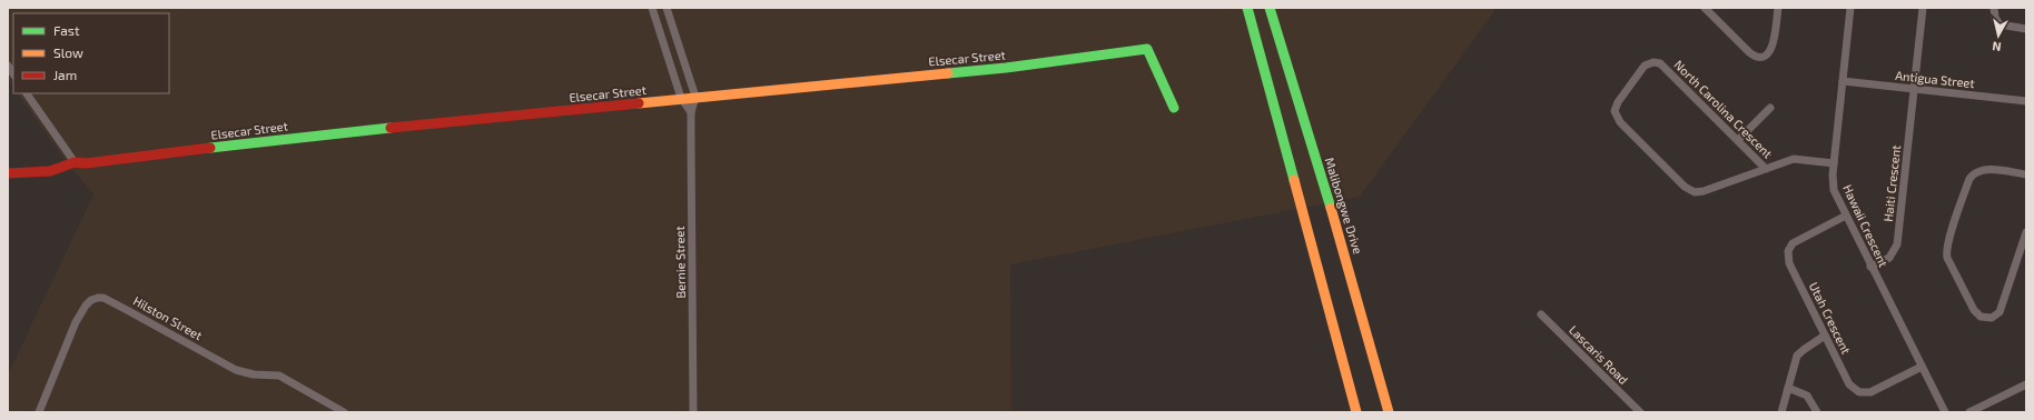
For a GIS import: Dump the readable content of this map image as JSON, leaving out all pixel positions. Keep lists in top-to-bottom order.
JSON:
{
  "streets": {
    "street": [
      "Elsecar Street",
      "Antigua Street",
      "North Carolina Crescent",
      "Haiti Crescent",
      "Malibongwe Drive",
      "Hawaii Crescent",
      "Bernie Street",
      "Hilston Street",
      "Utah Crescent",
      "Lascaris Road"
    ]
  },
  "crossings": [
    ["Elsecar Street", "Bernie Street"],
    ["Antigua Street", "Haiti Crescent"],
    ["Antigua Street", "Hawaii Crescent"],
    ["North Carolina Crescent", "Hawaii Crescent"],
    ["Haiti Crescent", "Hawaii Crescent"],
    ["Hawaii Crescent", "Utah Crescent"]
  ],
  "legend": ["Fast", "Slow", "Jam"],
  "north": "bottom"
}
